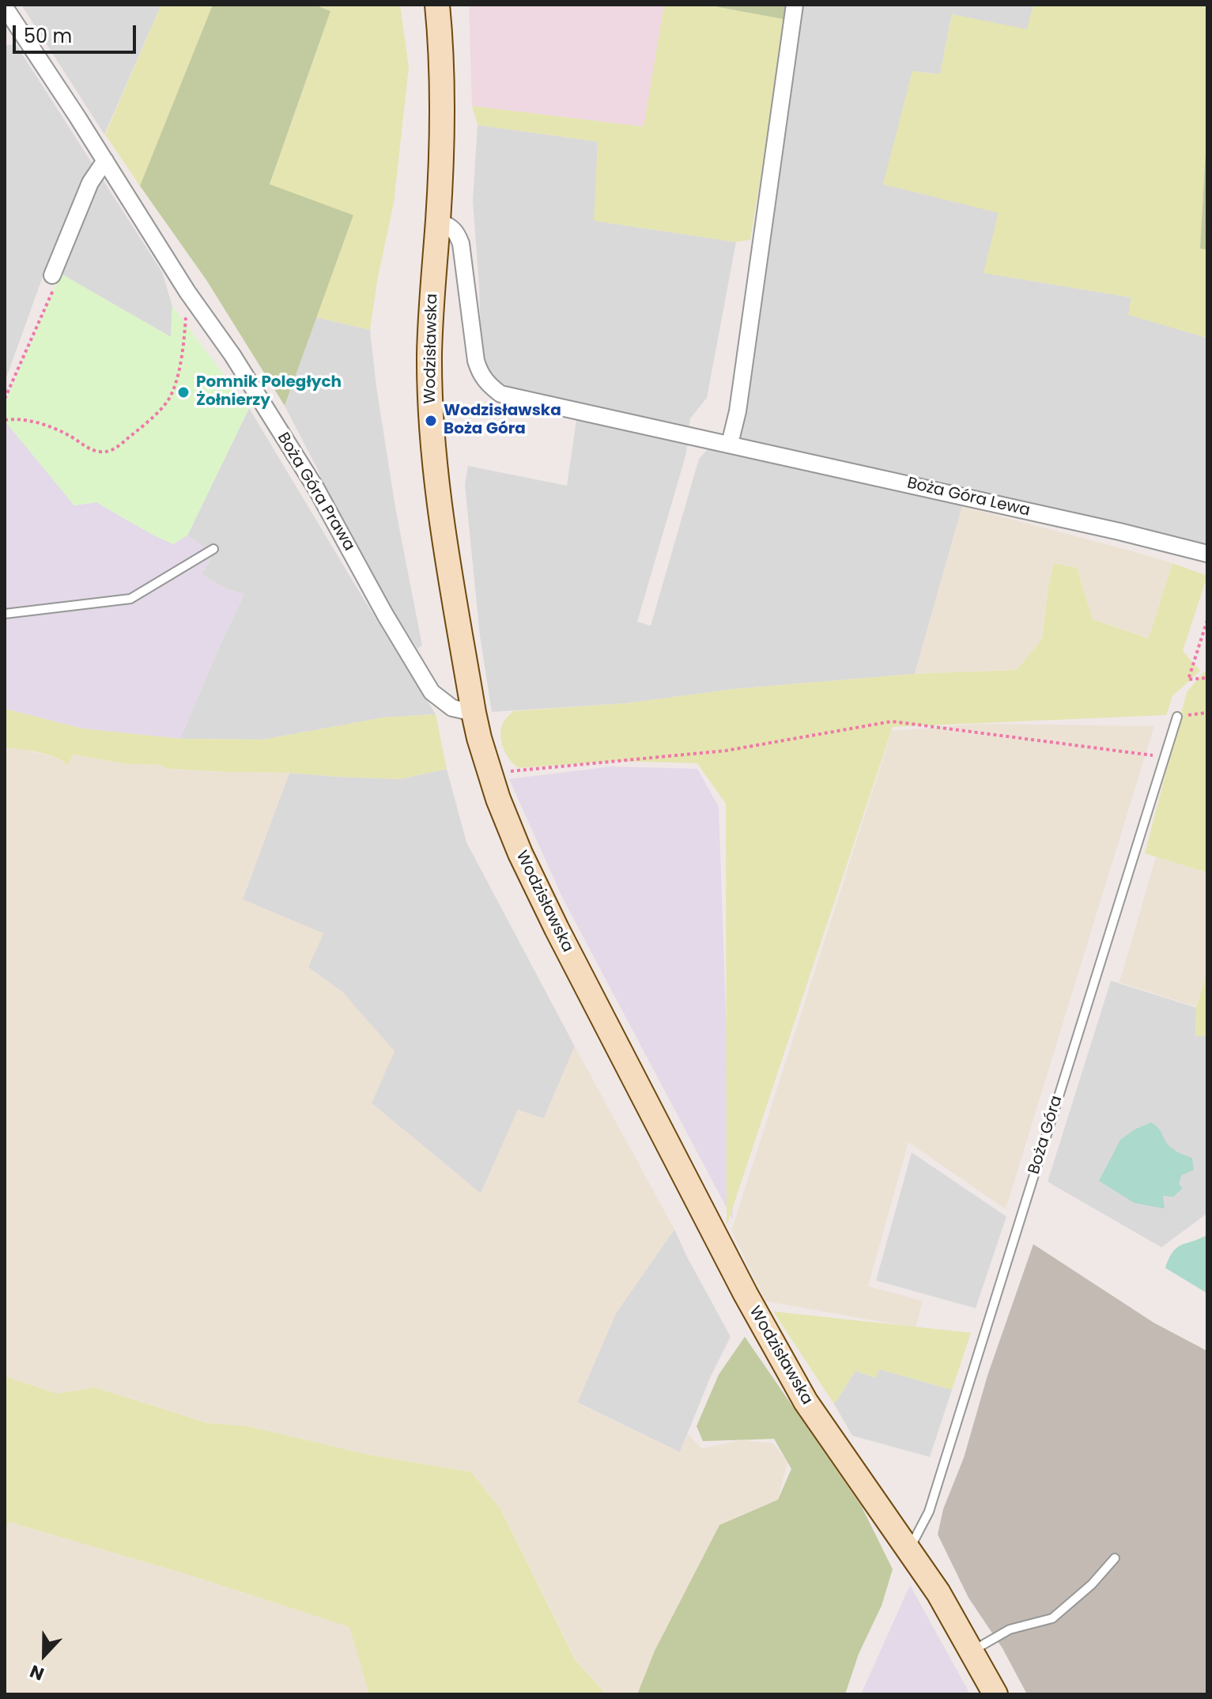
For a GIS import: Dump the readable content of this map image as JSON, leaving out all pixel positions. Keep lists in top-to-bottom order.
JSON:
{
  "streets": {
    "main road": ["Wodzisławska"],
    "street": ["Boża Góra Prawa", "Boża Góra Lewa"],
    "lane": ["Boża Góra"]
  },
  "crossings": [
    ["Wodzisławska", "Boża Góra Prawa"],
    ["Wodzisławska", "Boża Góra Lewa"],
    ["Wodzisławska", "Boża Góra"]
  ],
  "places": ["Pomnik Poległych Żołnierzy", "Wodzisławska Boża Góra"],
  "scale_bar": "50 m",
  "north": "bottom"
}
